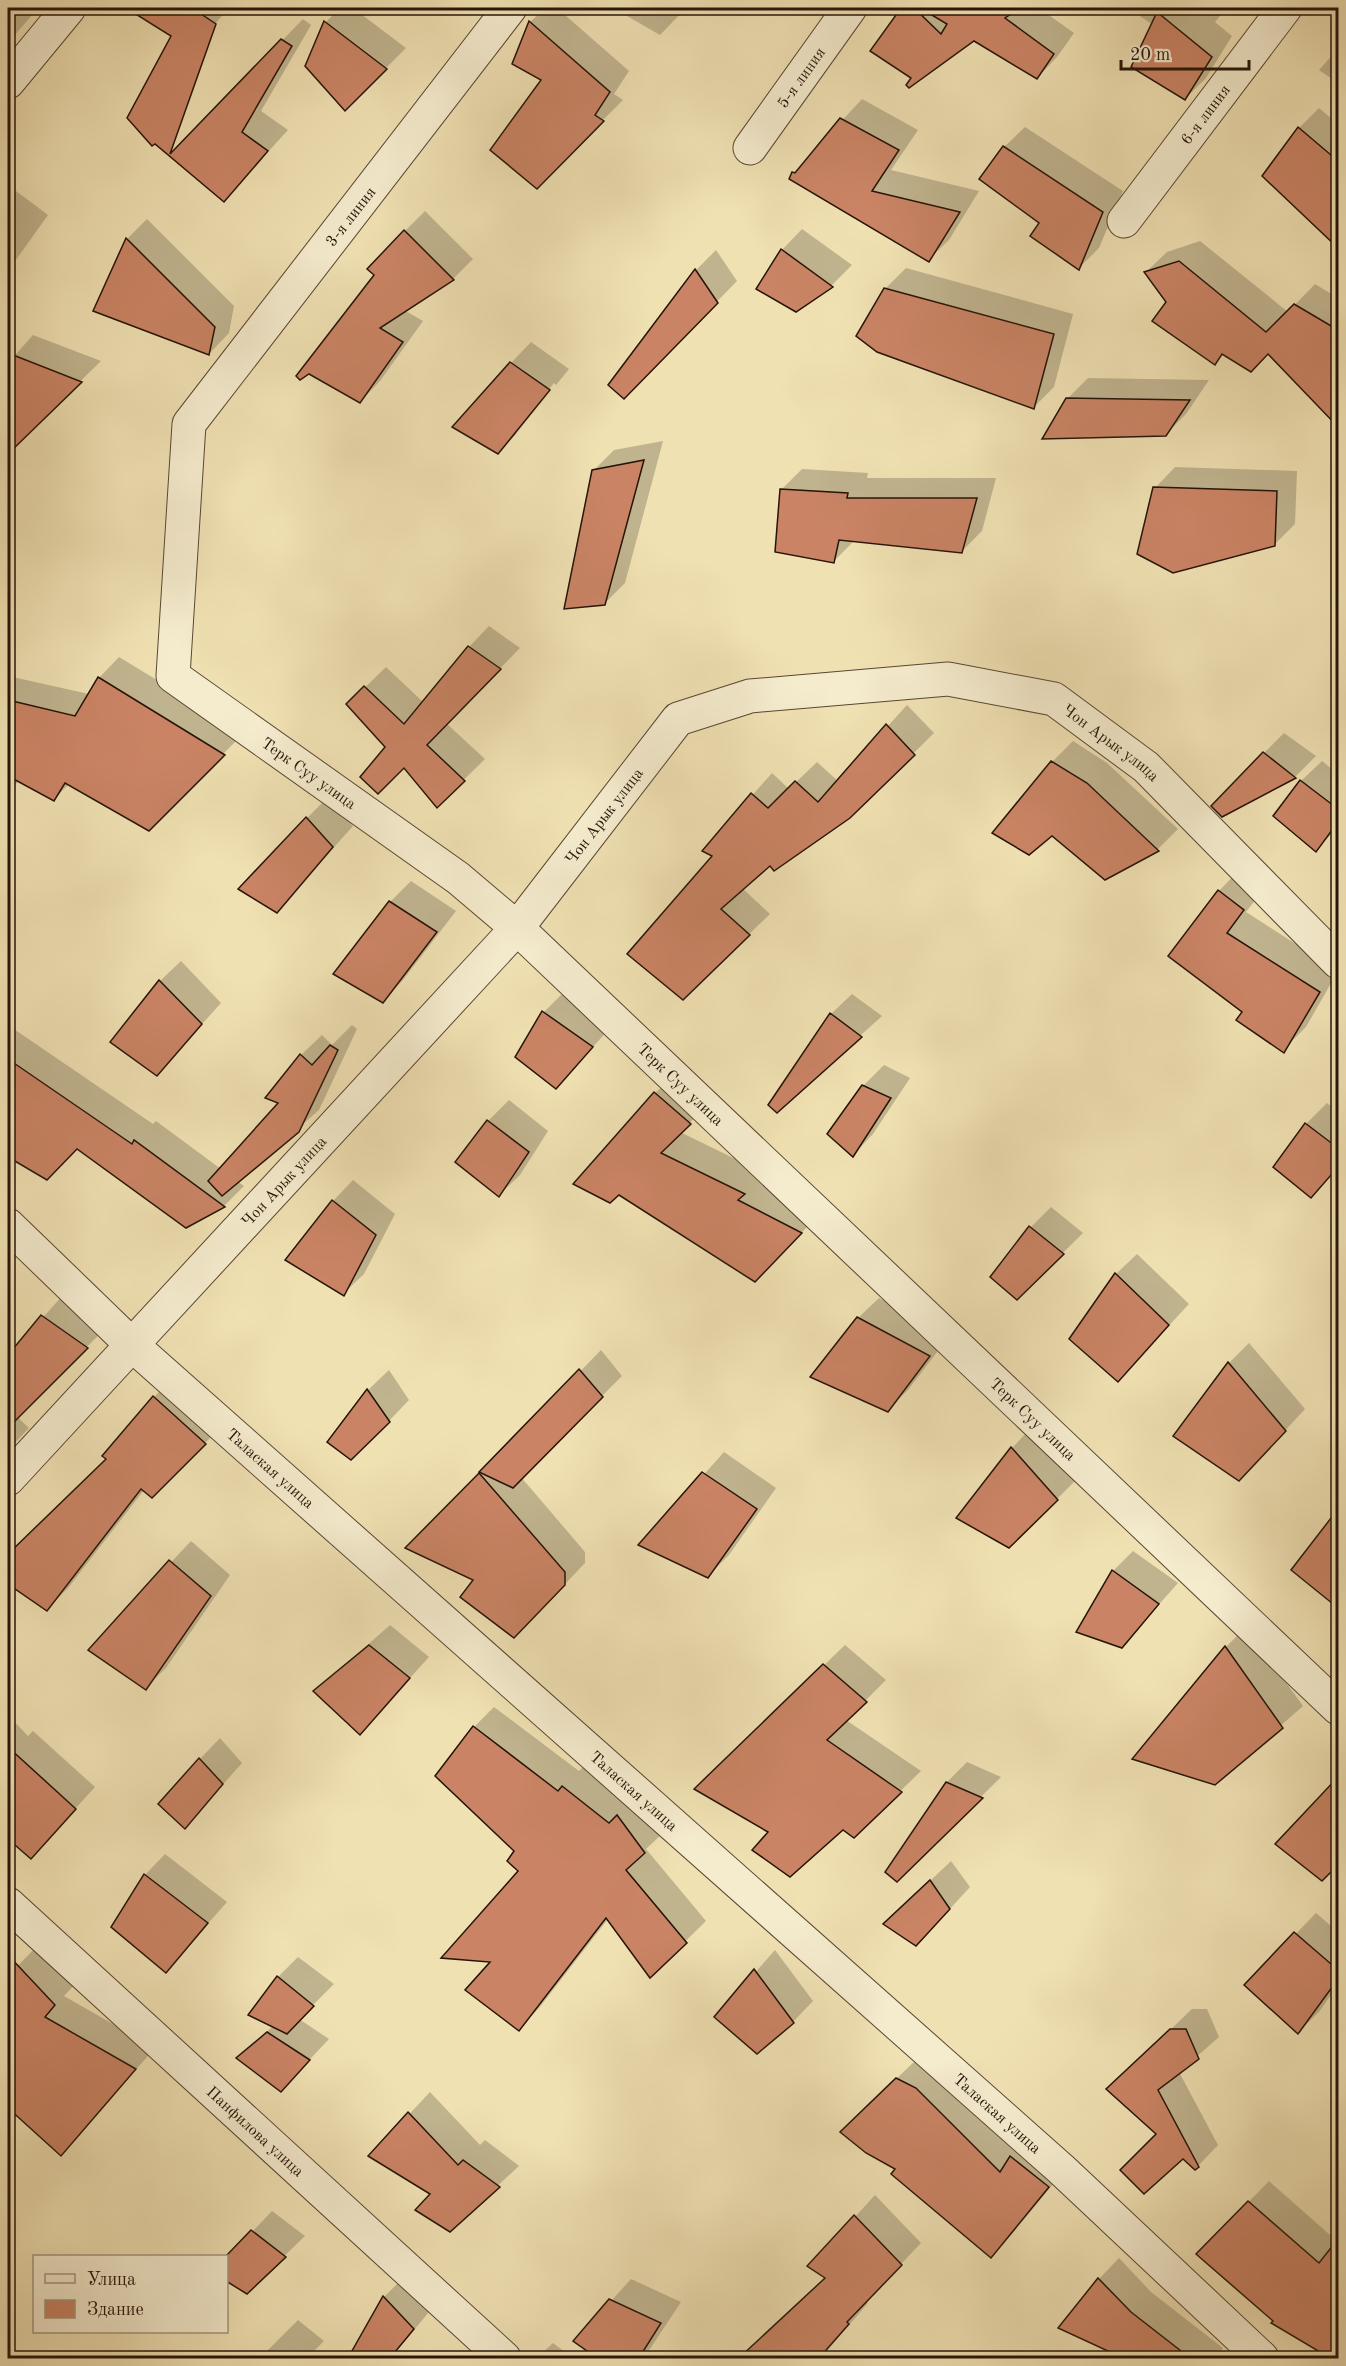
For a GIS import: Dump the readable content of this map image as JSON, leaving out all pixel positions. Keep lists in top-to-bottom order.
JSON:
{
  "streets": {
    "street": [
      "5-я линия",
      "6-я линия",
      "3-я линия",
      "Чон Арык улица",
      "Терк Суу улица",
      "Талаская улица",
      "Панфилова улица"
    ]
  },
  "crossings": [
    ["3-я линия", "Терк Суу улица"],
    ["Чон Арык улица", "Терк Суу улица"],
    ["Чон Арык улица", "Талаская улица"]
  ],
  "legend": ["Улица", "Здание"],
  "scale_bar": "20 m"
}
